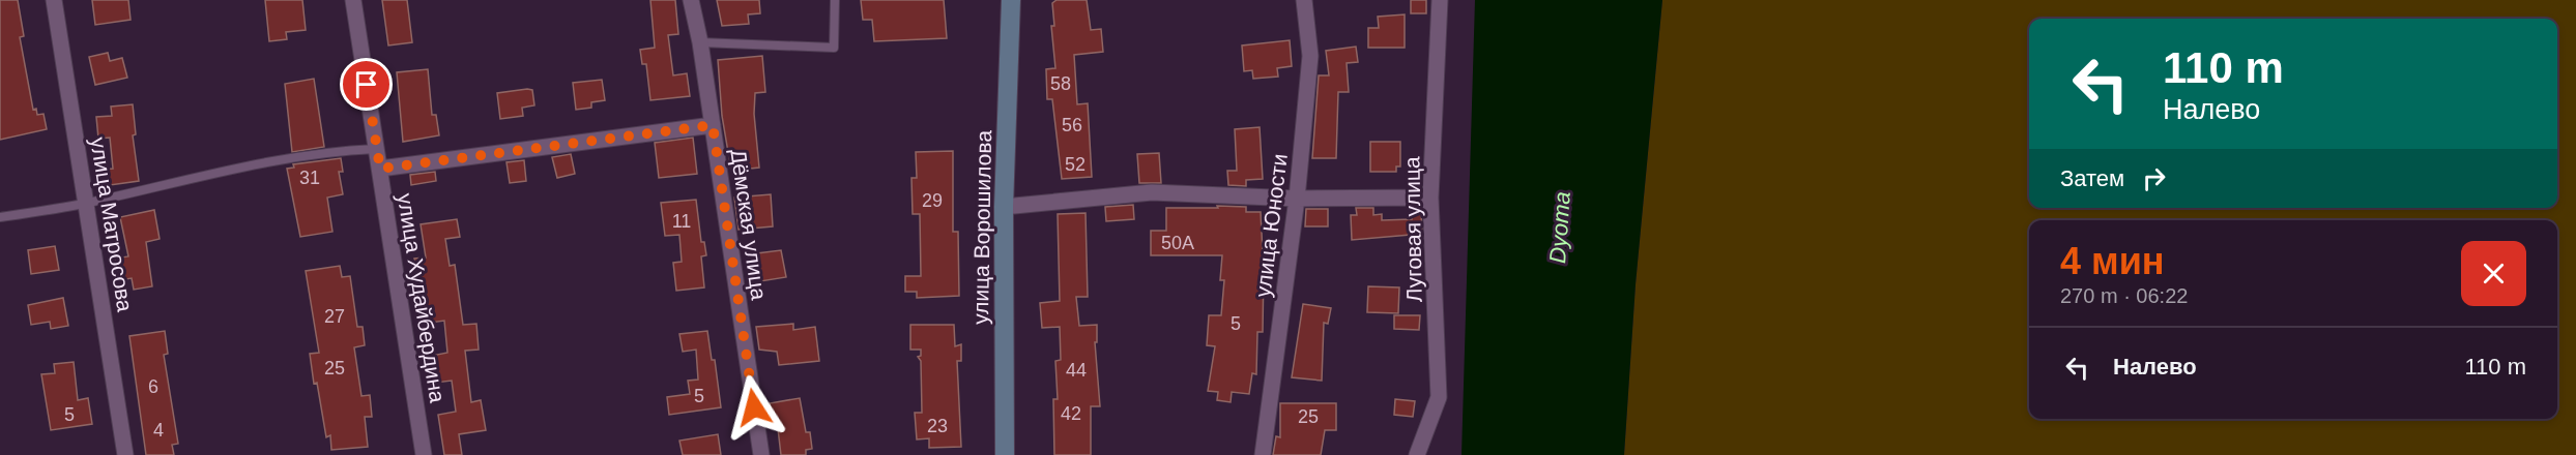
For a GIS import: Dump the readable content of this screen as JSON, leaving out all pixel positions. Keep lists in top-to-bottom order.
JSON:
{
  "streets": {
    "street": [
      "улица Матросова",
      "Дёмская улица",
      "улица Юности",
      "улица Ворошилова",
      "Луговая улица",
      "улица Худайбердина"
    ]
  },
  "water": ["Dyoma"],
  "house_numbers": [
    "58",
    "56",
    "52",
    "31",
    "29",
    "11",
    "50А",
    "27",
    "5",
    "25",
    "44",
    "6",
    "5",
    "42",
    "5",
    "25",
    "23",
    "4"
  ],
  "page": {
    "turn": ["110 m", "Налево"],
    "then": "Затем",
    "heading": ["4 мин", "270 m · 06:22"],
    "list": [
      {
        "name": "Налево",
        "value": "110 m"
      }
    ]
  }
}
